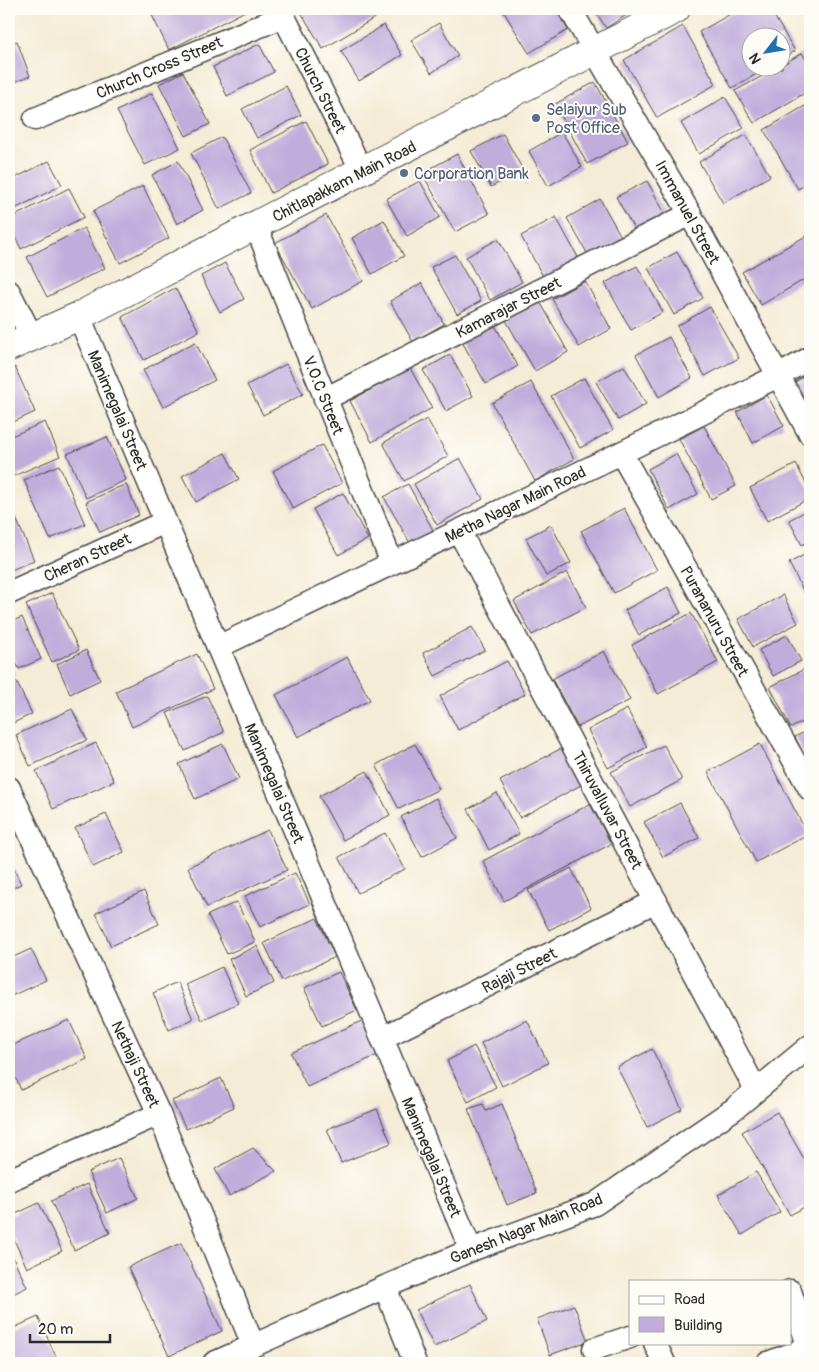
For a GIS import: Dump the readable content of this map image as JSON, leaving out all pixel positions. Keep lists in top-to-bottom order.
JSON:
{
  "streets": {
    "street": [
      "Church Cross Street",
      "Church Street",
      "Chitlapakkam Main Road",
      "Immanuel Street",
      "Kamarajar Street",
      "V.O.C Street",
      "Manimegalai Street",
      "Metha Nagar Main Road",
      "Cheran Street",
      "Purananuru Street",
      "Thiruvalluvar Street",
      "Rajaji Street",
      "Nethaji Street",
      "Ganesh Nagar Main Road"
    ]
  },
  "crossings": [
    ["Church Cross Street", "Church Street"],
    ["Church Street", "Chitlapakkam Main Road"],
    ["Chitlapakkam Main Road", "Immanuel Street"],
    ["Chitlapakkam Main Road", "V.O.C Street"],
    ["Chitlapakkam Main Road", "Manimegalai Street"],
    ["Immanuel Street", "Kamarajar Street"],
    ["Immanuel Street", "Metha Nagar Main Road"],
    ["Kamarajar Street", "V.O.C Street"],
    ["V.O.C Street", "Metha Nagar Main Road"],
    ["Manimegalai Street", "Metha Nagar Main Road"],
    ["Manimegalai Street", "Cheran Street"],
    ["Manimegalai Street", "Rajaji Street"],
    ["Manimegalai Street", "Ganesh Nagar Main Road"],
    ["Metha Nagar Main Road", "Purananuru Street"],
    ["Metha Nagar Main Road", "Thiruvalluvar Street"],
    ["Thiruvalluvar Street", "Rajaji Street"],
    ["Thiruvalluvar Street", "Ganesh Nagar Main Road"],
    ["Nethaji Street", "Ganesh Nagar Main Road"]
  ],
  "places": ["Selaiyur Sub Post Office", "Corporation Bank"],
  "legend": ["Road", "Building"],
  "scale_bar": "20 m",
  "north": "bottom left"
}
